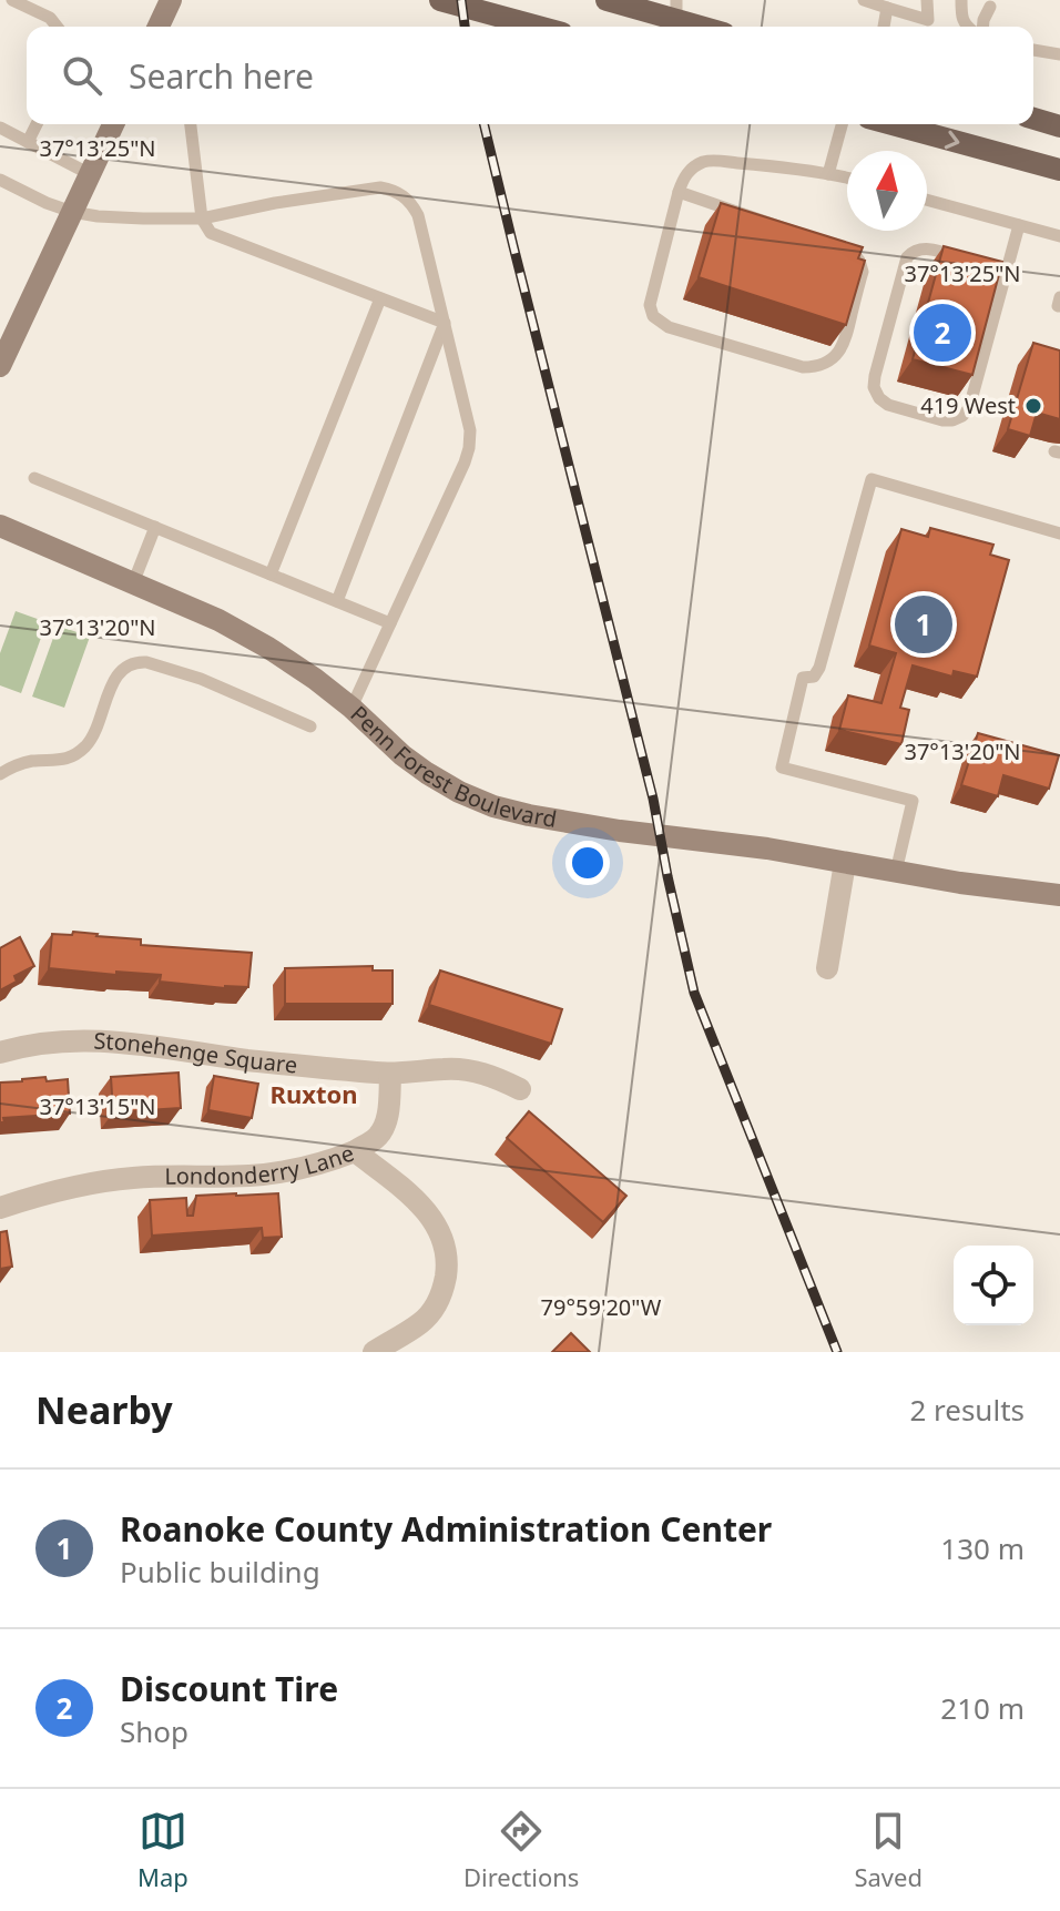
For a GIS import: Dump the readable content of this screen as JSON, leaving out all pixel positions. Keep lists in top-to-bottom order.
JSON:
{
  "streets": {
    "street": ["Penn Forest Boulevard", "Stonehenge Square", "Londonderry Lane"]
  },
  "districts": ["Ruxton"],
  "places": ["419 West"],
  "north": "top",
  "page": {
    "search": "Search here",
    "pins": ["2", "1"],
    "heading": ["Nearby", "2 results"],
    "list": [
      {
        "mark": "1",
        "name": "Roanoke County Administration Center",
        "note": "Public building",
        "value": "130 m"
      },
      {
        "mark": "2",
        "name": "Discount Tire",
        "note": "Shop",
        "value": "210 m"
      }
    ],
    "nav": ["Map", "Directions", "Saved"]
  },
  "coordinates": [
    "37°13'25\"N",
    "37°13'20\"N",
    "37°13'15\"N",
    "79°59'20\"W"
  ]
}
